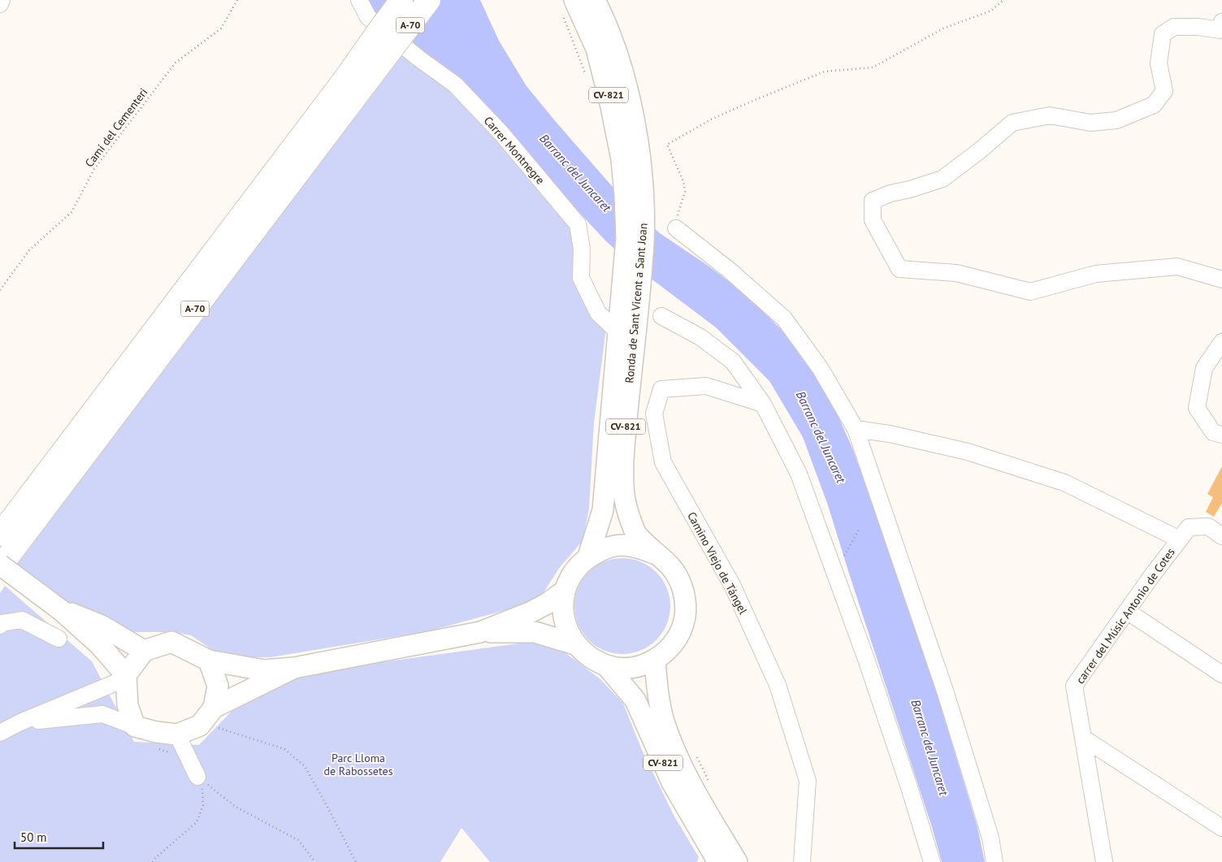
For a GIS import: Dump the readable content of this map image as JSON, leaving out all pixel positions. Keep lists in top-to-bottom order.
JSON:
{
  "streets": {
    "highway": ["A-70"],
    "main road": ["CV-821", "Ronda de Sant Vicent a Sant Joan"],
    "street": ["Carrer Montnegre", "Camino Viejo de Tángel", "carrer del Músic Antonio de Cotes"],
    "path": ["Camí del Cementeri"]
  },
  "crossings": [
    ["CV-821", "Ronda de Sant Vicent a Sant Joan"],
    ["Carrer Montnegre", "Ronda de Sant Vicent a Sant Joan"]
  ],
  "water": ["Barranc del Juncaret"],
  "parks": ["Parc Lloma de Rabossetes"],
  "scale_bar": "50 m"
}
